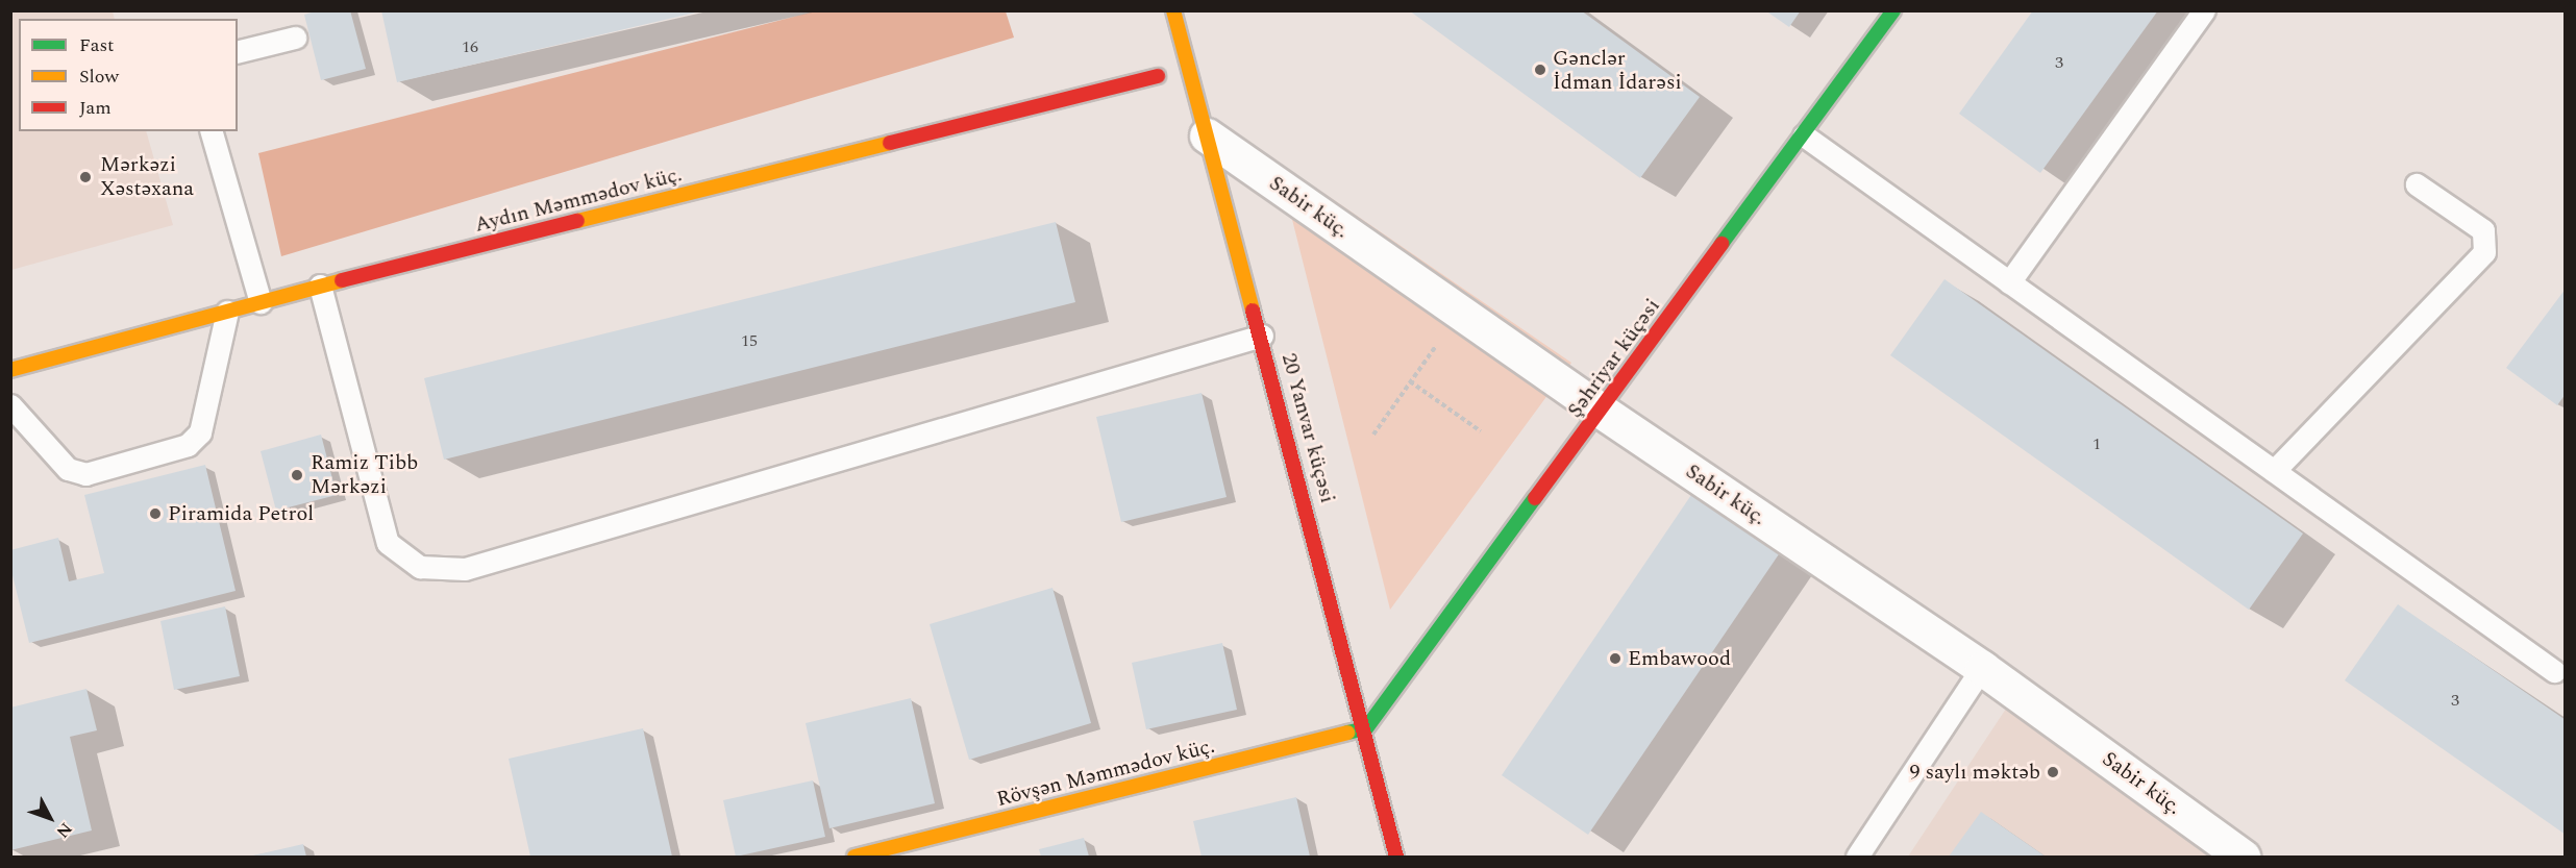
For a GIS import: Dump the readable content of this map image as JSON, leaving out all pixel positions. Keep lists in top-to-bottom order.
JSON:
{
  "streets": {
    "street": [
      "Aydın Məmmədov küç.",
      "Sabir küç.",
      "Şəhriyar küçəsi",
      "20 Yanvar küçəsi",
      "Rövşən Məmmədov küç."
    ]
  },
  "crossings": [
    ["Sabir küç.", "Şəhriyar küçəsi"],
    ["Sabir küç.", "20 Yanvar küçəsi"],
    ["Şəhriyar küçəsi", "20 Yanvar küçəsi"],
    ["Şəhriyar küçəsi", "Rövşən Məmmədov küç."],
    ["20 Yanvar küçəsi", "Rövşən Məmmədov küç."]
  ],
  "places": [
    "Gənclər İdman İdarəsi",
    "Mərkəzi Xəstəxana",
    "Ramiz Tibb Mərkəzi",
    "Piramida Petrol",
    "Embawood",
    "9 saylı məktəb"
  ],
  "house_numbers": [
    "16",
    "3",
    "15",
    "1",
    "3"
  ],
  "legend": ["Fast", "Slow", "Jam"],
  "north": "bottom right"
}
